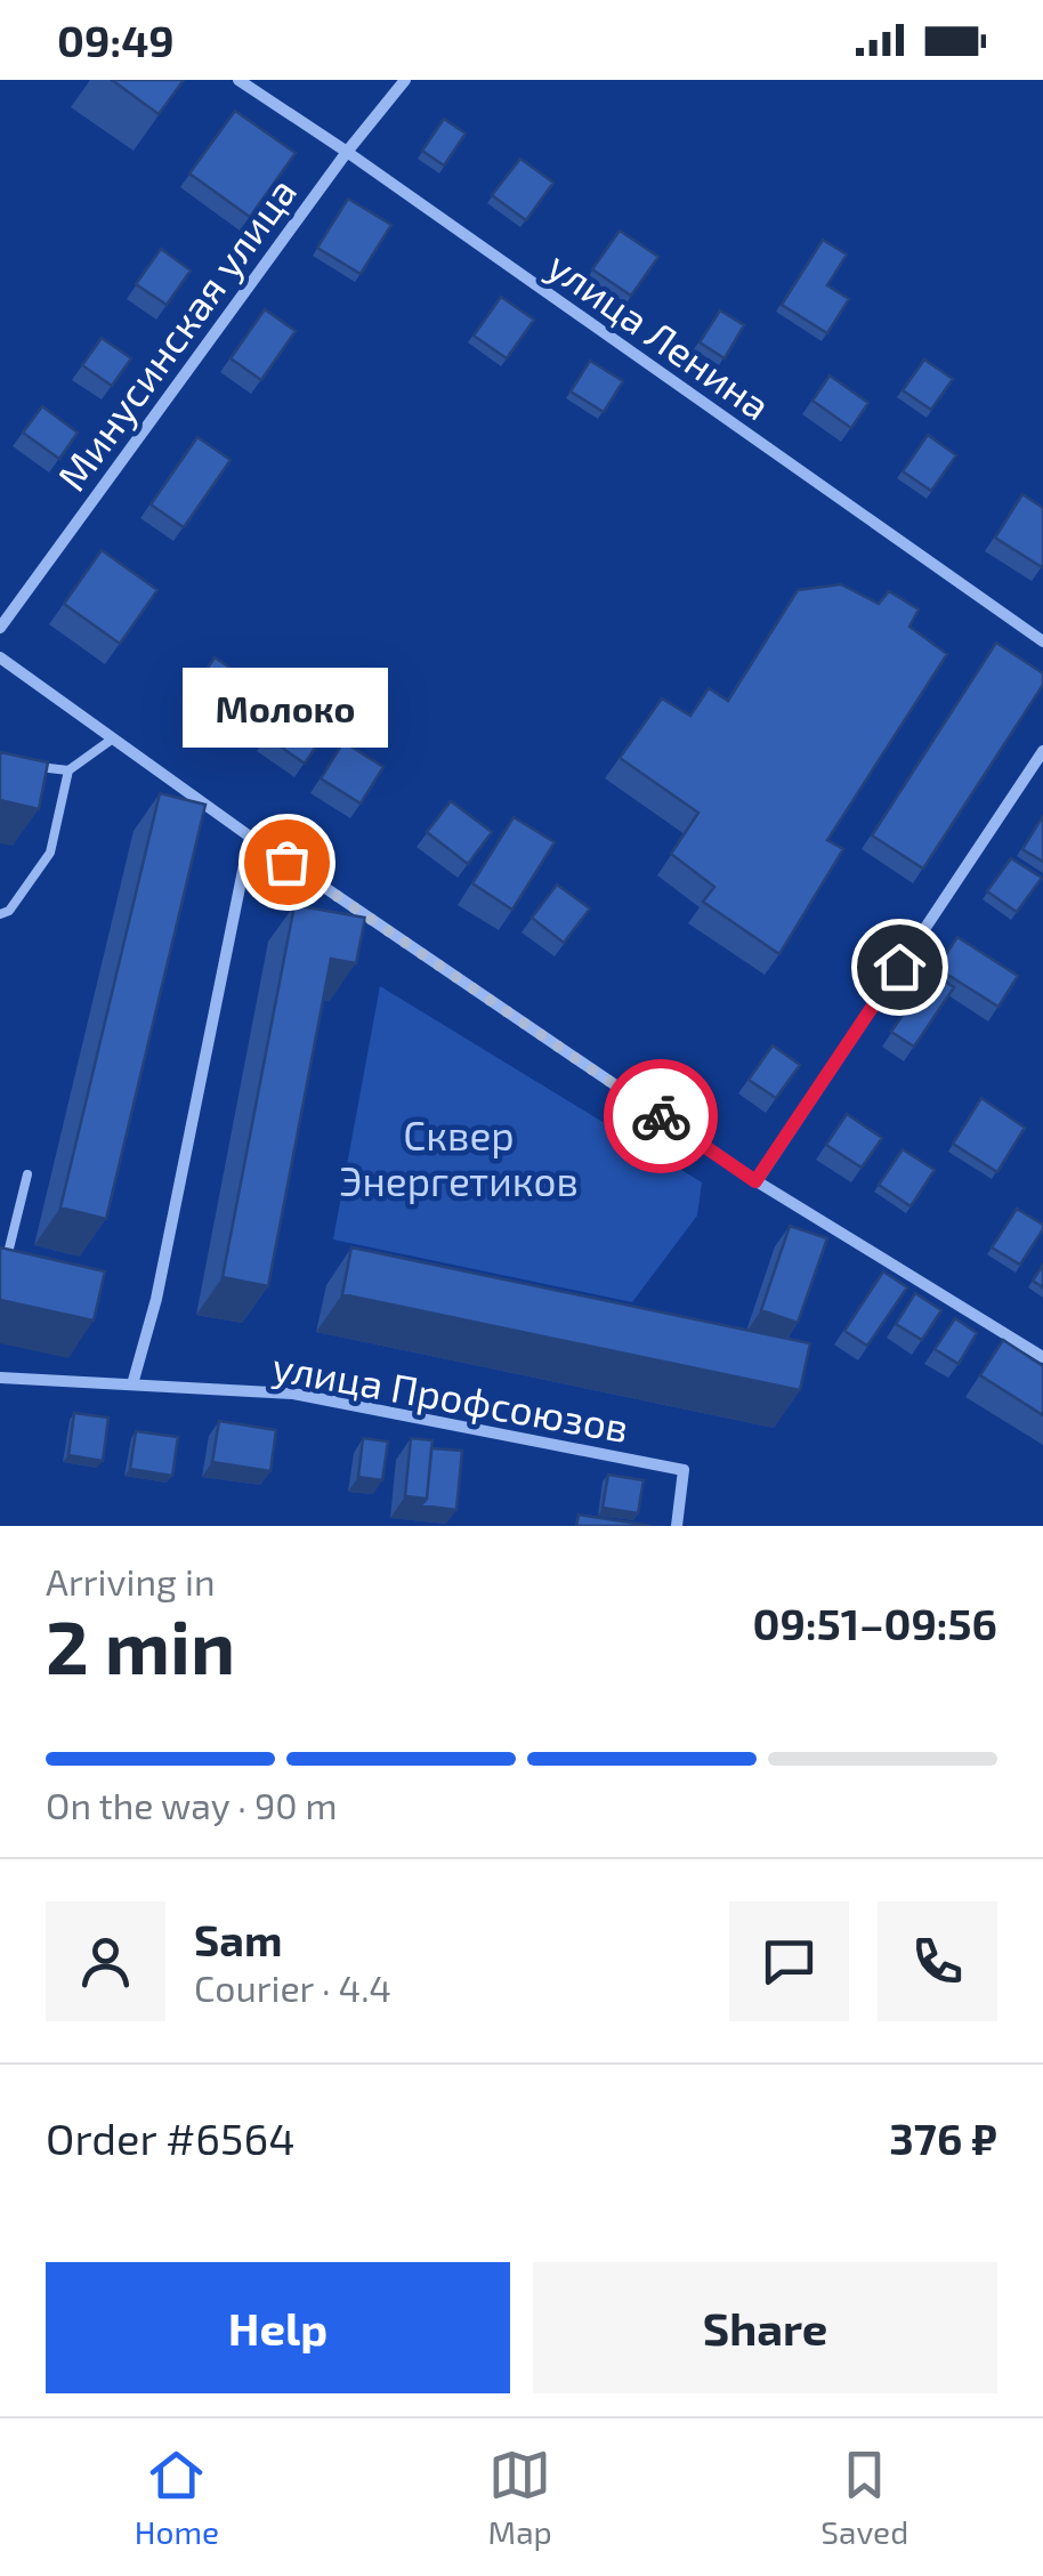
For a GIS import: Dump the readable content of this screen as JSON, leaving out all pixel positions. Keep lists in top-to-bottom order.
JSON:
{
  "streets": {
    "street": ["Минусинская улица", "улица Ленина", "улица Профсоюзов"]
  },
  "crossings": [
    ["Минусинская улица", "улица Ленина"]
  ],
  "parks": ["Сквер Энергетиков"],
  "places": ["Молоко"],
  "page": {
    "status": "09:49",
    "bubble": "Молоко",
    "heading": ["2 min", "Arriving in", "09:51–09:56"],
    "panel": [
      "Sam",
      "Courier · 4.4",
      "Order #6564",
      "376 ₽"
    ],
    "bar": "On the way · 90 m",
    "buttons": ["Help", "Share"],
    "tabs": ["Home", "Map", "Saved"]
  }
}
